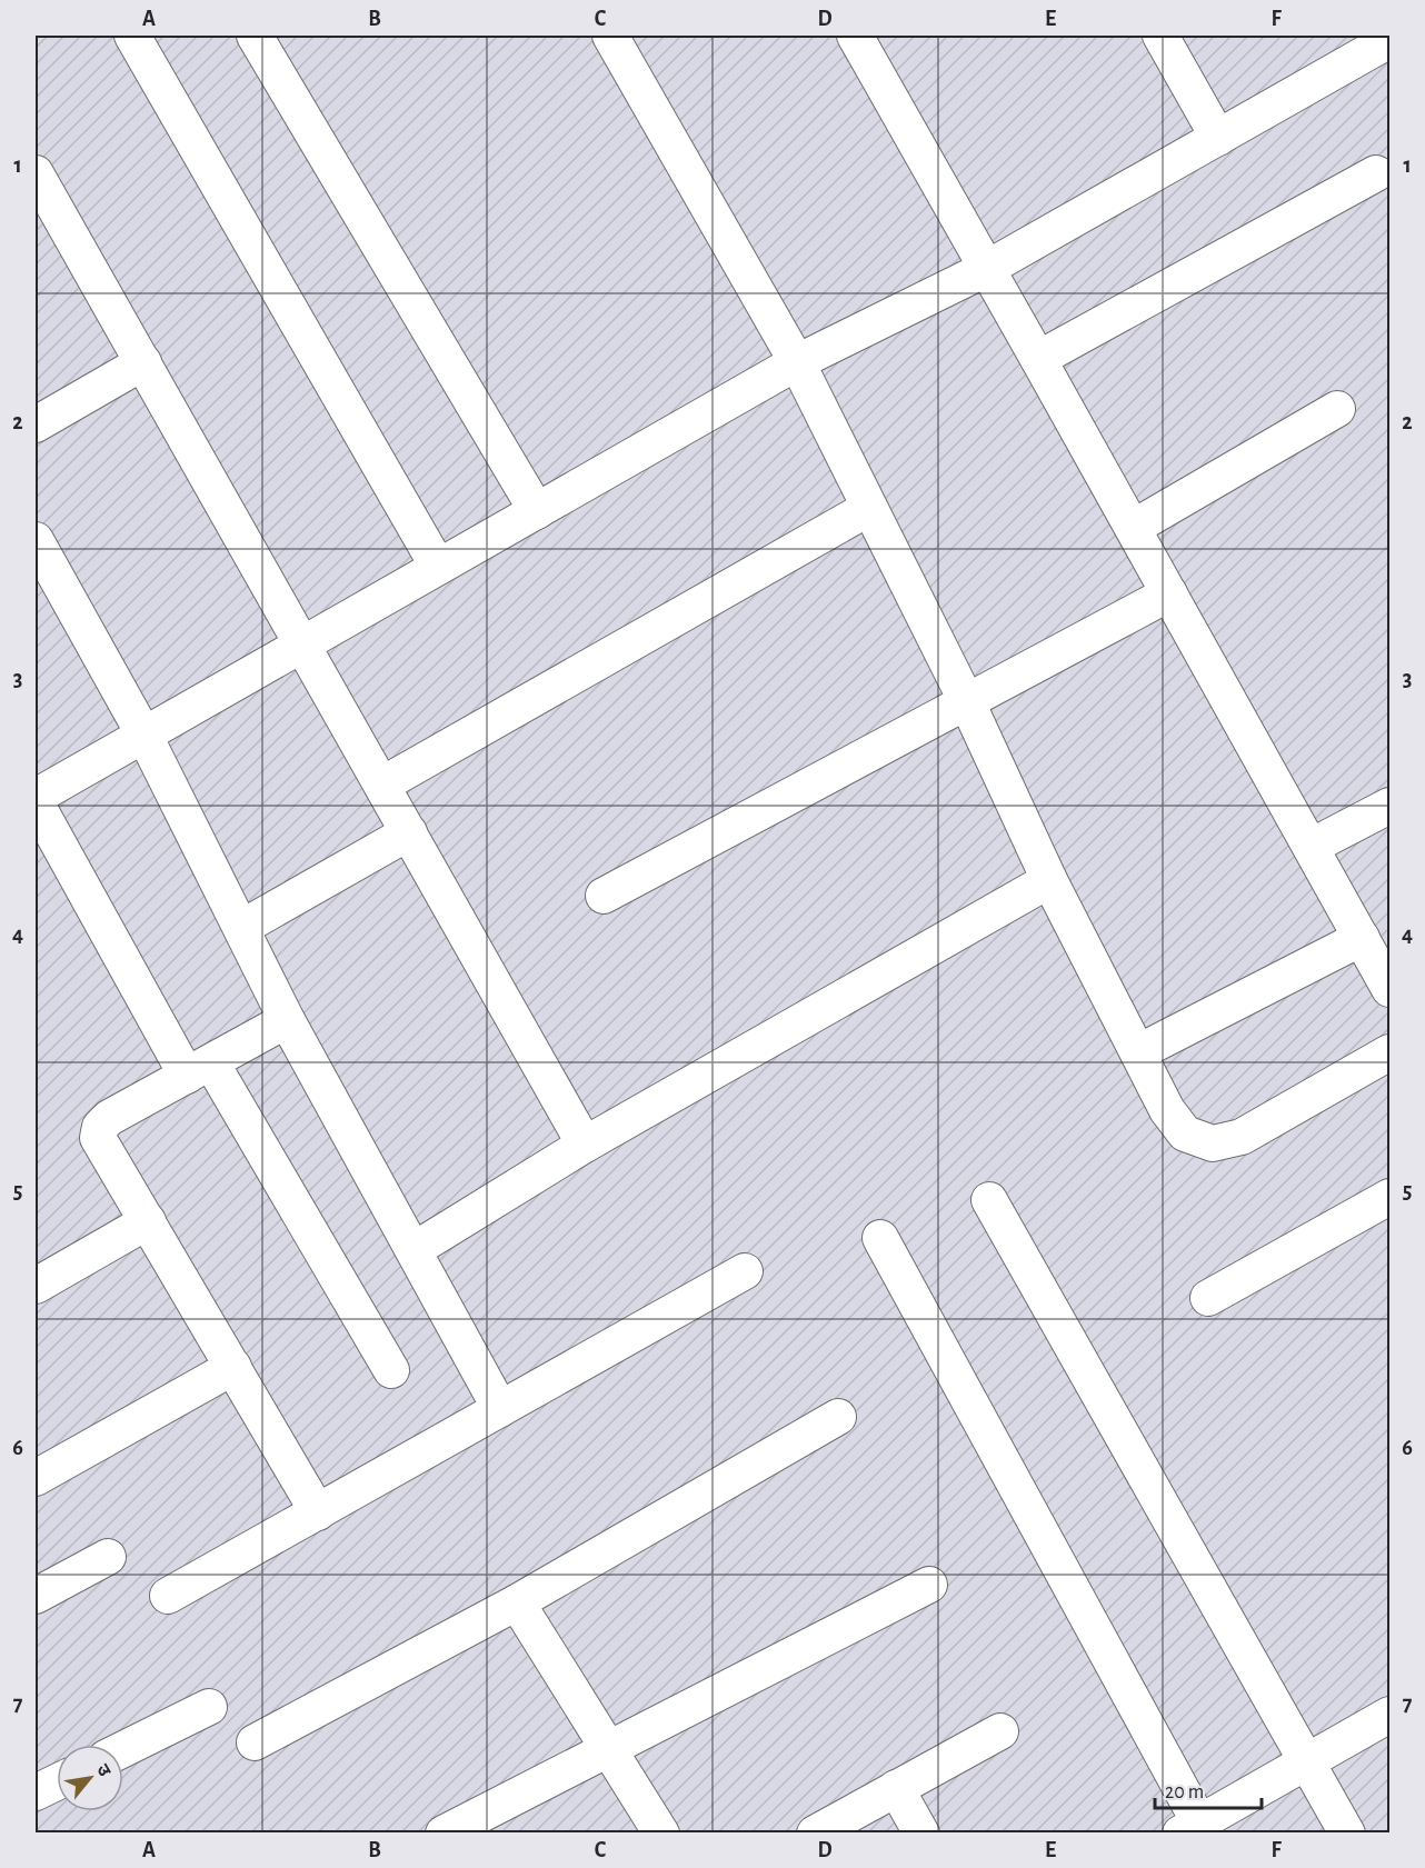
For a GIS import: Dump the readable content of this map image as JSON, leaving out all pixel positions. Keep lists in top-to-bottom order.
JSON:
{
  "scale_bar": "20 m",
  "north": "top right",
  "grid": {
    "columns": [
      "A",
      "B",
      "C",
      "D",
      "E",
      "F"
    ],
    "rows": [
      "1",
      "2",
      "3",
      "4",
      "5",
      "6",
      "7"
    ]
  }
}
